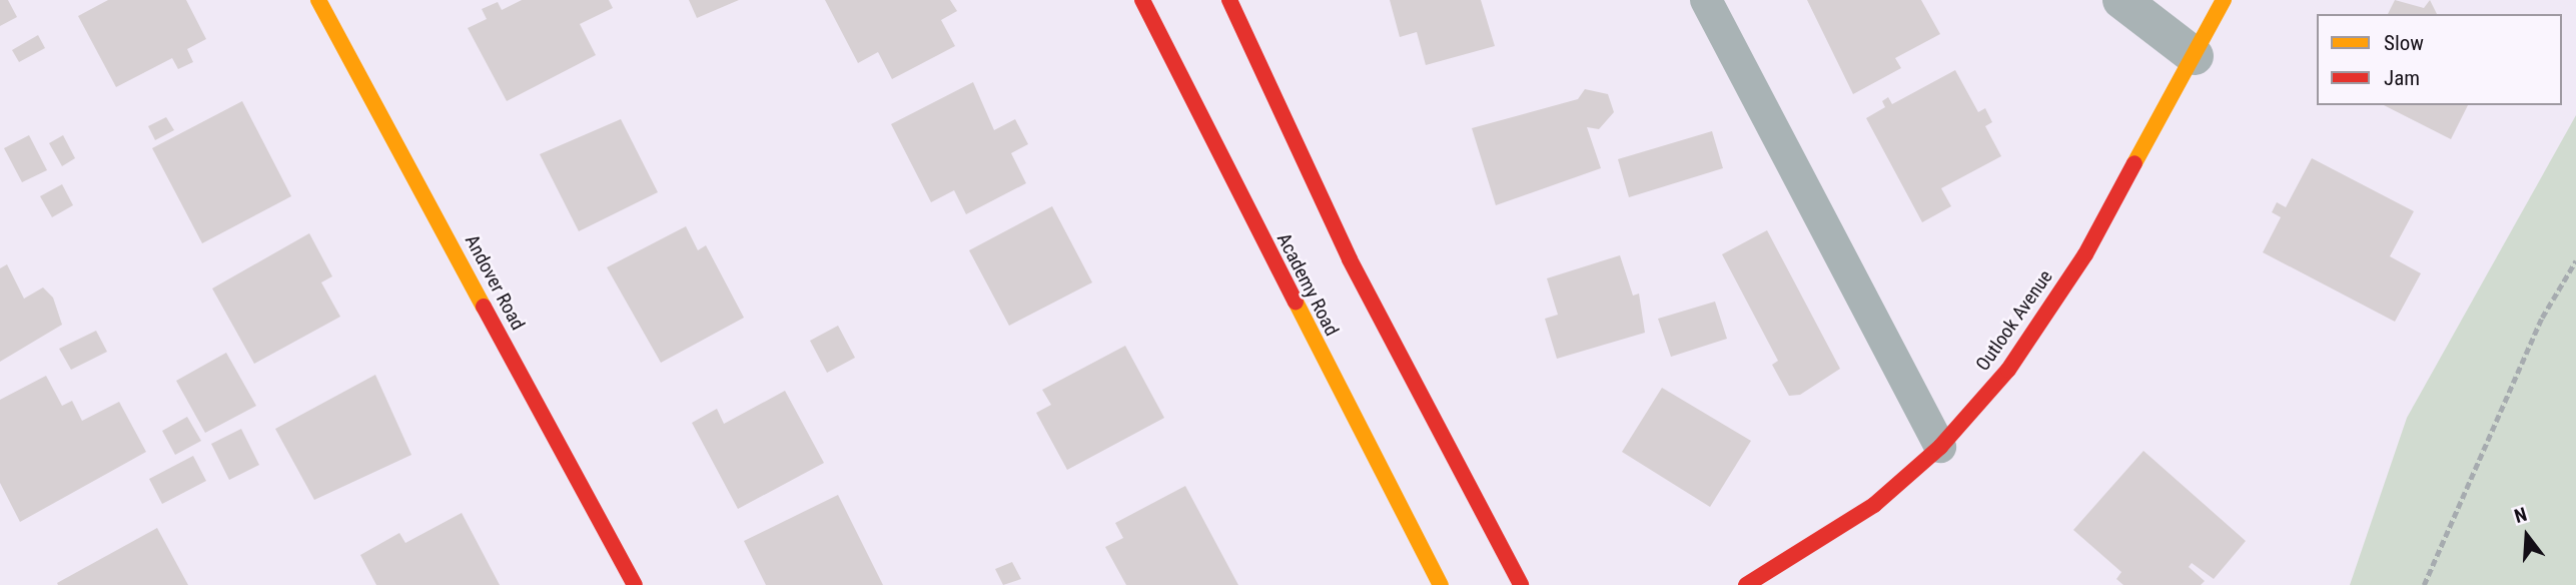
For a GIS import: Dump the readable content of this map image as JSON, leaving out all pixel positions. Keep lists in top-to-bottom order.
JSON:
{
  "streets": {
    "street": ["Andover Road", "Academy Road", "Outlook Avenue"]
  },
  "legend": ["Slow", "Jam"],
  "north": "top"
}
